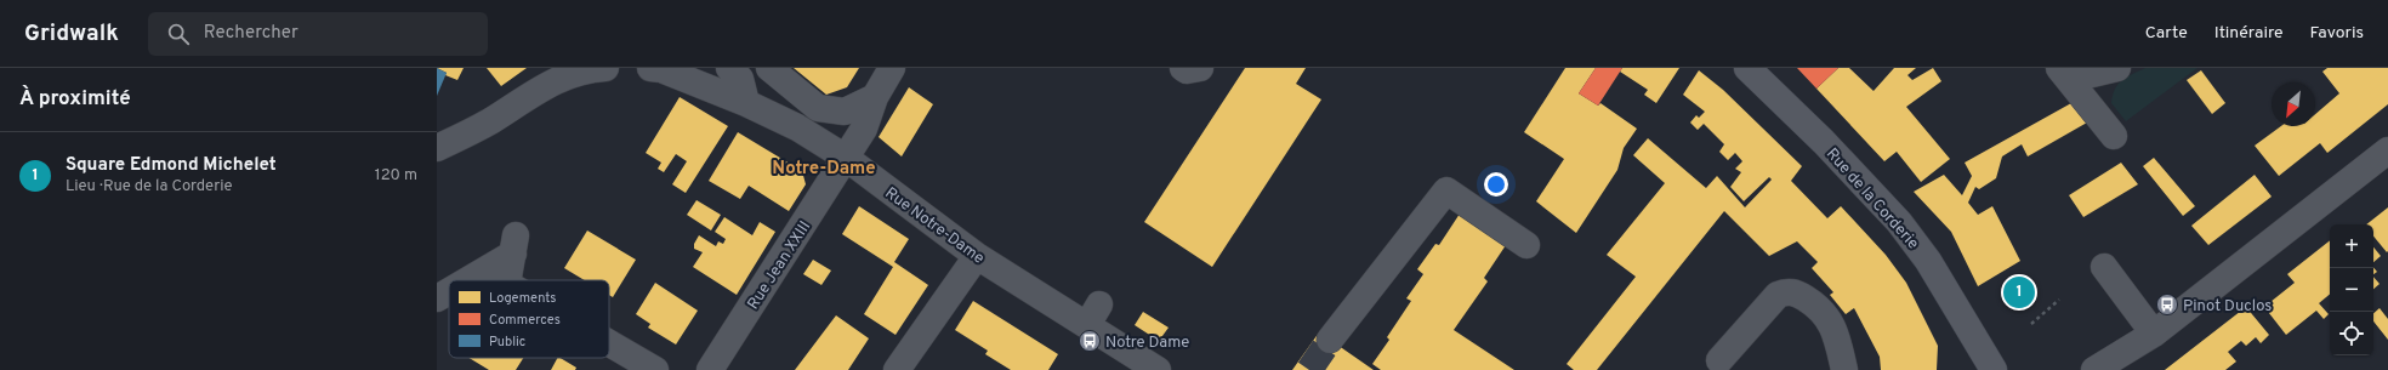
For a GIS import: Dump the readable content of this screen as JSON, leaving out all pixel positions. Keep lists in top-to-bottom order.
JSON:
{
  "streets": {
    "main road": ["Rue de la Corderie"],
    "street": ["Rue Notre-Dame", "Rue Jean XXIII"]
  },
  "crossings": [
    ["Rue Notre-Dame", "Rue Jean XXIII"]
  ],
  "districts": ["Notre-Dame"],
  "places": {
    "bus stop": ["Pinot Duclos", "Notre Dame"]
  },
  "legend": ["Logements", "Commerces", "Public"],
  "north": "bottom left",
  "page": {
    "header": "Gridwalk",
    "search": "Rechercher",
    "nav": ["Carte", "Itinéraire", "Favoris"],
    "heading": "À proximité",
    "list": [
      {
        "mark": "1",
        "name": "Square Edmond Michelet",
        "note": "Lieu · Rue de la Corderie",
        "value": "120 m"
      }
    ],
    "map_buttons": ["+", "−"],
    "pins": "1"
  }
}
